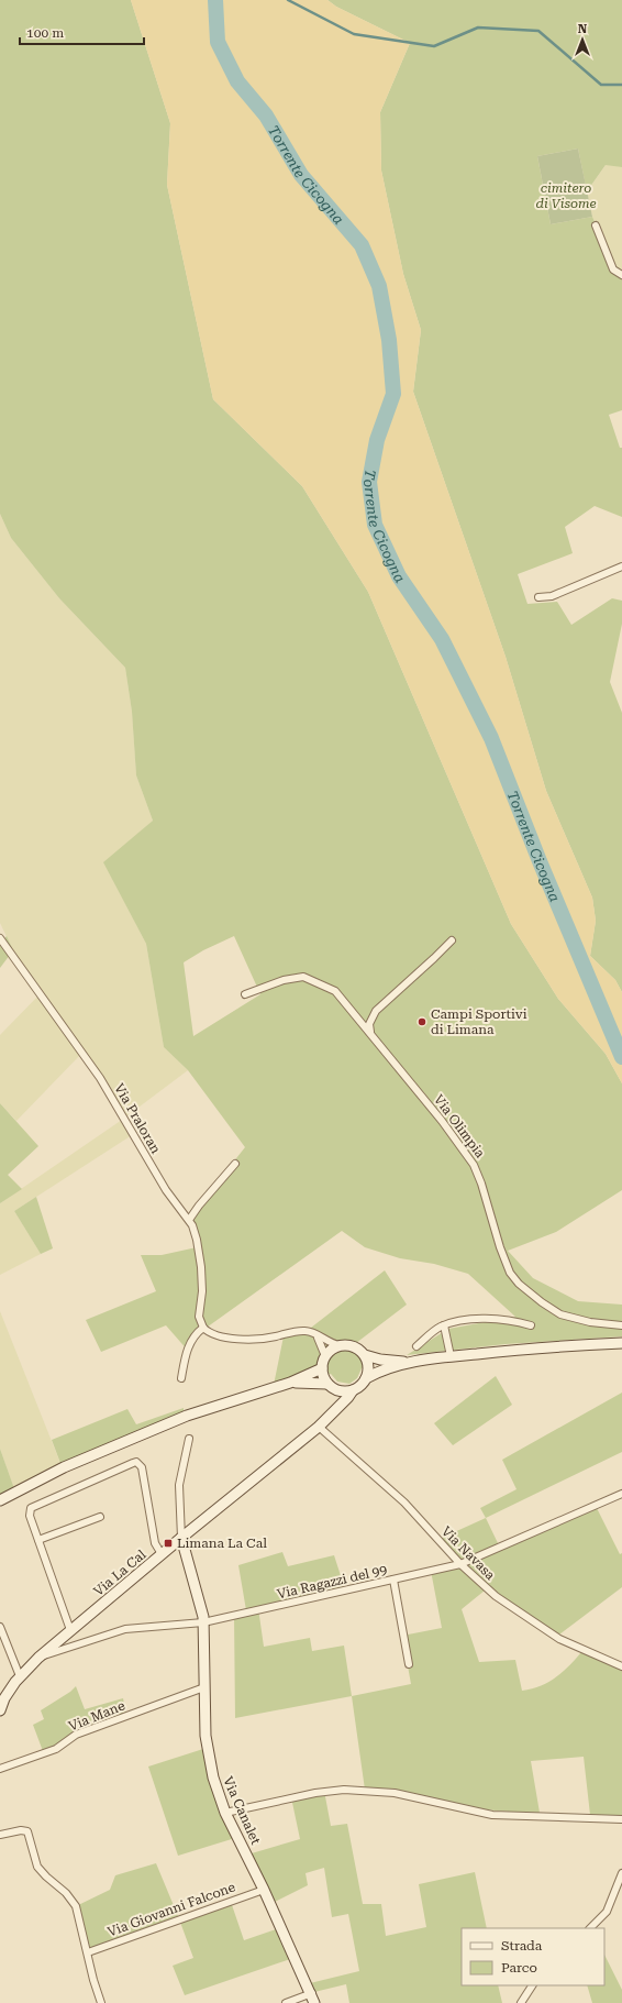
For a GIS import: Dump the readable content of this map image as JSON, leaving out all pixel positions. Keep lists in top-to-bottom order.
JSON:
{
  "streets": {
    "street": [
      "Via Praloran",
      "Via Olimpia",
      "Via Navasa",
      "Via La Cal",
      "Via Ragazzi del 99",
      "Via Mane",
      "Via Canalet",
      "Via Giovanni Falcone"
    ]
  },
  "crossings": [
    ["Via Navasa", "Via La Cal"],
    ["Via Navasa", "Via Ragazzi del 99"],
    ["Via La Cal", "Via Ragazzi del 99"],
    ["Via La Cal", "Via Canalet"],
    ["Via Ragazzi del 99", "Via Canalet"],
    ["Via Mane", "Via Canalet"],
    ["Via Canalet", "Via Giovanni Falcone"]
  ],
  "water": ["Torrente Cicogna"],
  "parks": ["cimitero di Visome"],
  "places": {
    "other": ["Campi Sportivi di Limana"],
    "transit": ["Limana La Cal"]
  },
  "legend": ["Strada", "Parco"],
  "scale_bar": "100 m",
  "north": "top"
}
